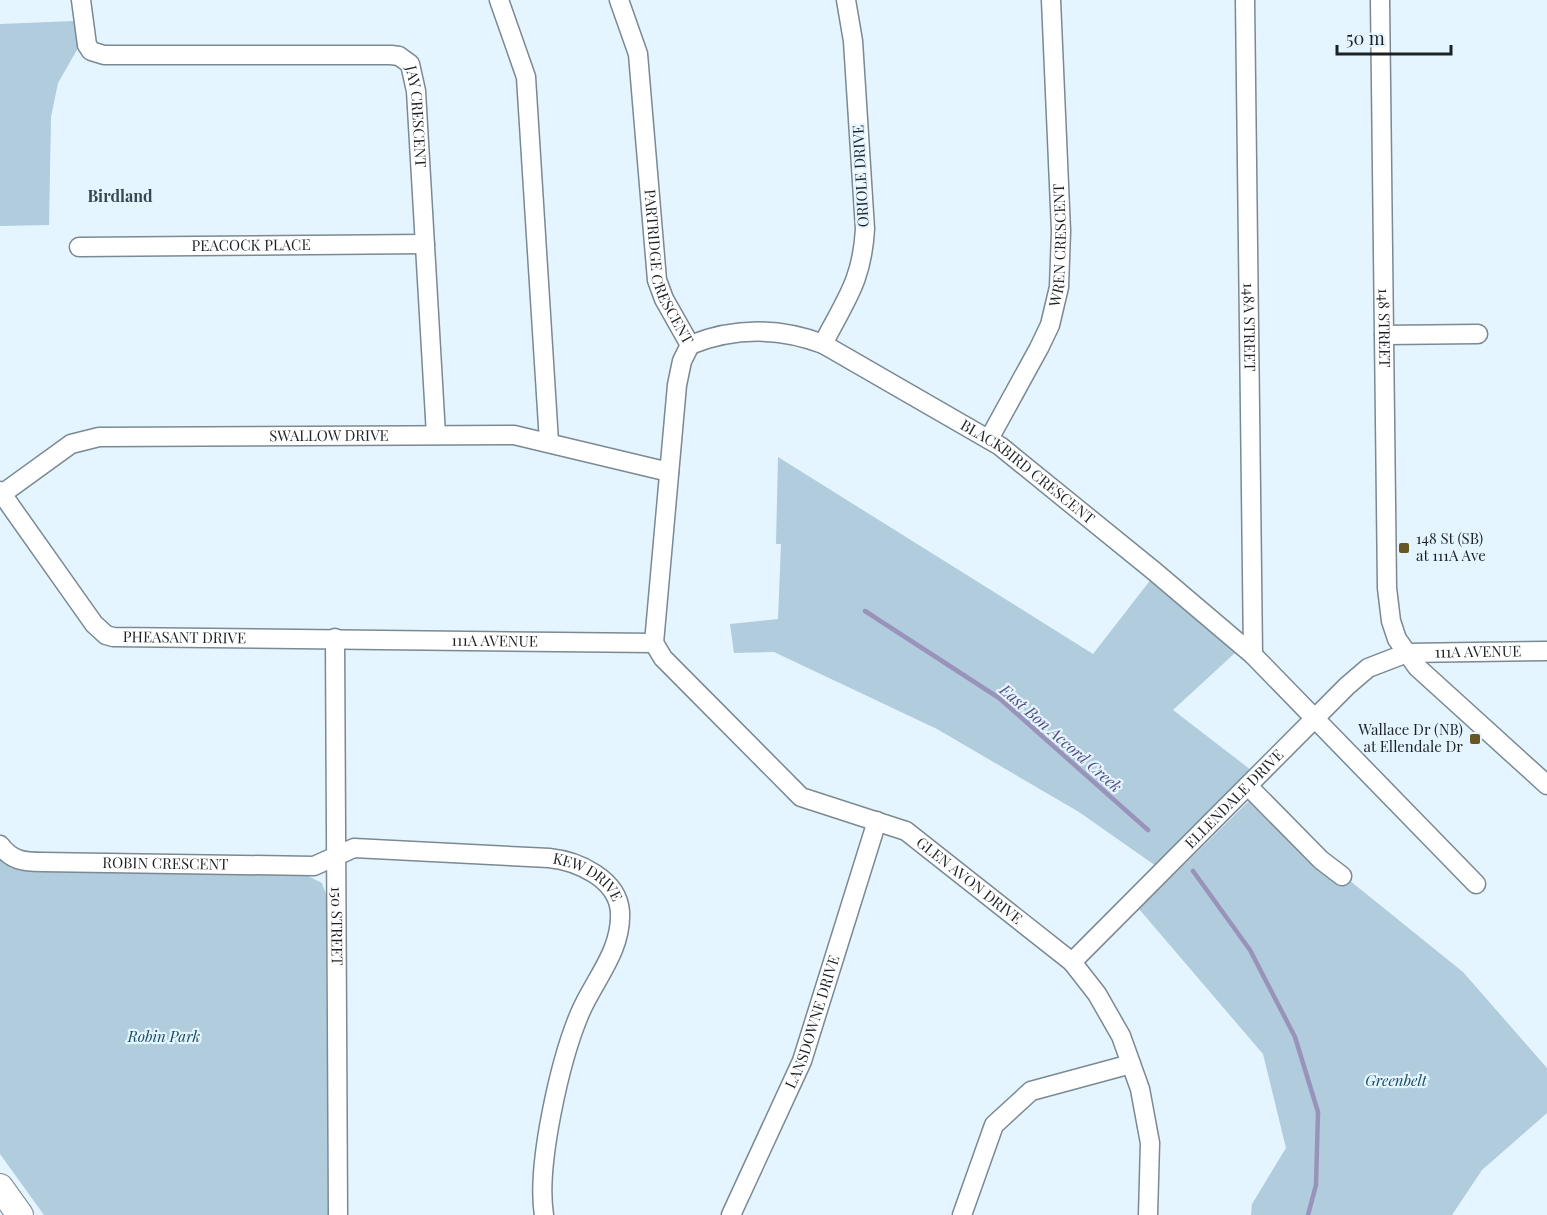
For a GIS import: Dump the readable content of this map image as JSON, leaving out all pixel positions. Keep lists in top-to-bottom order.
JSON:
{
  "streets": {
    "street": [
      "JAY CRESCENT",
      "ORIOLE DRIVE",
      "PEACOCK PLACE",
      "WREN CRESCENT",
      "PARTRIDGE CRESCENT",
      "148A STREET",
      "148 STREET",
      "SWALLOW DRIVE",
      "BLACKBIRD CRESCENT",
      "PHEASANT DRIVE",
      "111A AVENUE",
      "ELLENDALE DRIVE",
      "ROBIN CRESCENT",
      "GLEN AVON DRIVE",
      "KEW DRIVE",
      "150 STREET",
      "LANSDOWNE DRIVE"
    ]
  },
  "crossings": [
    ["JAY CRESCENT", "PEACOCK PLACE"],
    ["JAY CRESCENT", "SWALLOW DRIVE"],
    ["ORIOLE DRIVE", "BLACKBIRD CRESCENT"],
    ["WREN CRESCENT", "BLACKBIRD CRESCENT"],
    ["PARTRIDGE CRESCENT", "SWALLOW DRIVE"],
    ["PARTRIDGE CRESCENT", "BLACKBIRD CRESCENT"],
    ["PARTRIDGE CRESCENT", "111A AVENUE"],
    ["PARTRIDGE CRESCENT", "GLEN AVON DRIVE"],
    ["148A STREET", "BLACKBIRD CRESCENT"],
    ["148 STREET", "111A AVENUE"],
    ["148 STREET", "ELLENDALE DRIVE"],
    ["SWALLOW DRIVE", "PHEASANT DRIVE"],
    ["BLACKBIRD CRESCENT", "ELLENDALE DRIVE"],
    ["PHEASANT DRIVE", "111A AVENUE"],
    ["PHEASANT DRIVE", "150 STREET"],
    ["111A AVENUE", "ELLENDALE DRIVE"],
    ["111A AVENUE", "GLEN AVON DRIVE"],
    ["111A AVENUE", "150 STREET"],
    ["ELLENDALE DRIVE", "GLEN AVON DRIVE"],
    ["ROBIN CRESCENT", "KEW DRIVE"],
    ["ROBIN CRESCENT", "150 STREET"],
    ["GLEN AVON DRIVE", "LANSDOWNE DRIVE"],
    ["KEW DRIVE", "150 STREET"]
  ],
  "districts": ["Birdland"],
  "water": ["East Bon Accord Creek"],
  "parks": ["Robin Park", "Greenbelt"],
  "places": {
    "transit": ["148 St (SB) at 111A Ave", "Wallace Dr (NB) at Ellendale Dr"]
  },
  "scale_bar": "50 m"
}
